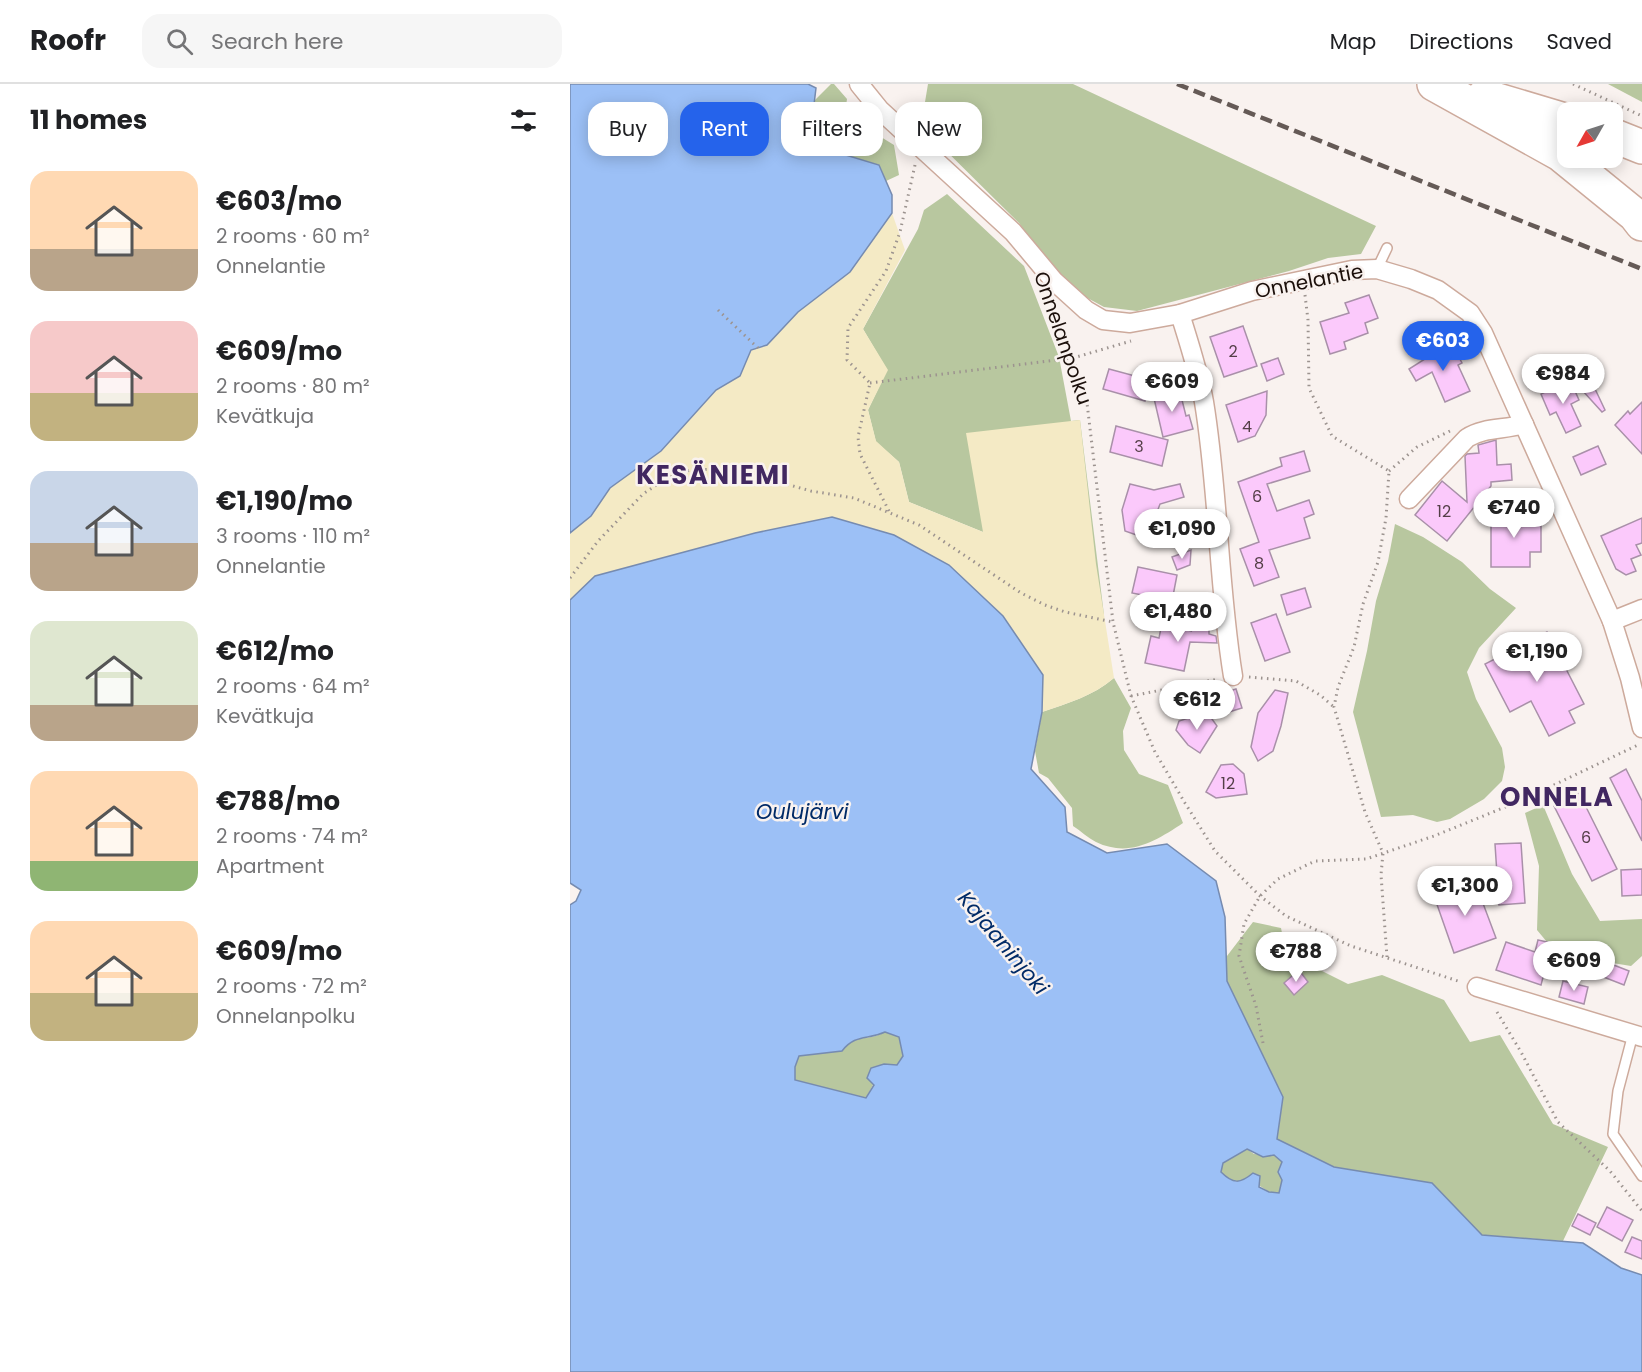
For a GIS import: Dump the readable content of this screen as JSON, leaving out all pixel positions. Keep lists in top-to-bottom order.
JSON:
{
  "streets": {
    "street": ["Onnelantie"],
    "path": ["Onnelanpolku"]
  },
  "districts": ["KESÄNIEMI", "ONNELA"],
  "water": ["Oulujärvi", "Kajaaninjoki"],
  "house_numbers": [
    "2",
    "4",
    "3",
    "6",
    "12",
    "8",
    "12",
    "6"
  ],
  "north": "bottom left",
  "page": {
    "header": "Roofr",
    "search": "Search here",
    "nav": ["Map", "Directions", "Saved"],
    "heading": "11 homes",
    "chip": [
      "Buy",
      "Rent",
      "Filters",
      "New"
    ],
    "list": [
      {
        "name": "€603/mo",
        "note": "2 rooms · 60 m² · Onnelantie"
      },
      {
        "name": "€609/mo",
        "note": "2 rooms · 80 m² · Kevätkuja"
      },
      {
        "name": "€1,190/mo",
        "note": "3 rooms · 110 m² · Onnelantie"
      },
      {
        "name": "€612/mo",
        "note": "2 rooms · 64 m² · Kevätkuja"
      },
      {
        "name": "€788/mo",
        "note": "2 rooms · 74 m² · Apartment"
      },
      {
        "name": "€609/mo",
        "note": "2 rooms · 72 m² · Onnelanpolku"
      }
    ],
    "price": [
      "€603",
      "€984",
      "€609",
      "€740",
      "€1,090",
      "€1,480",
      "€1,190",
      "€612",
      "€1,300",
      "€788",
      "€609"
    ]
  }
}
